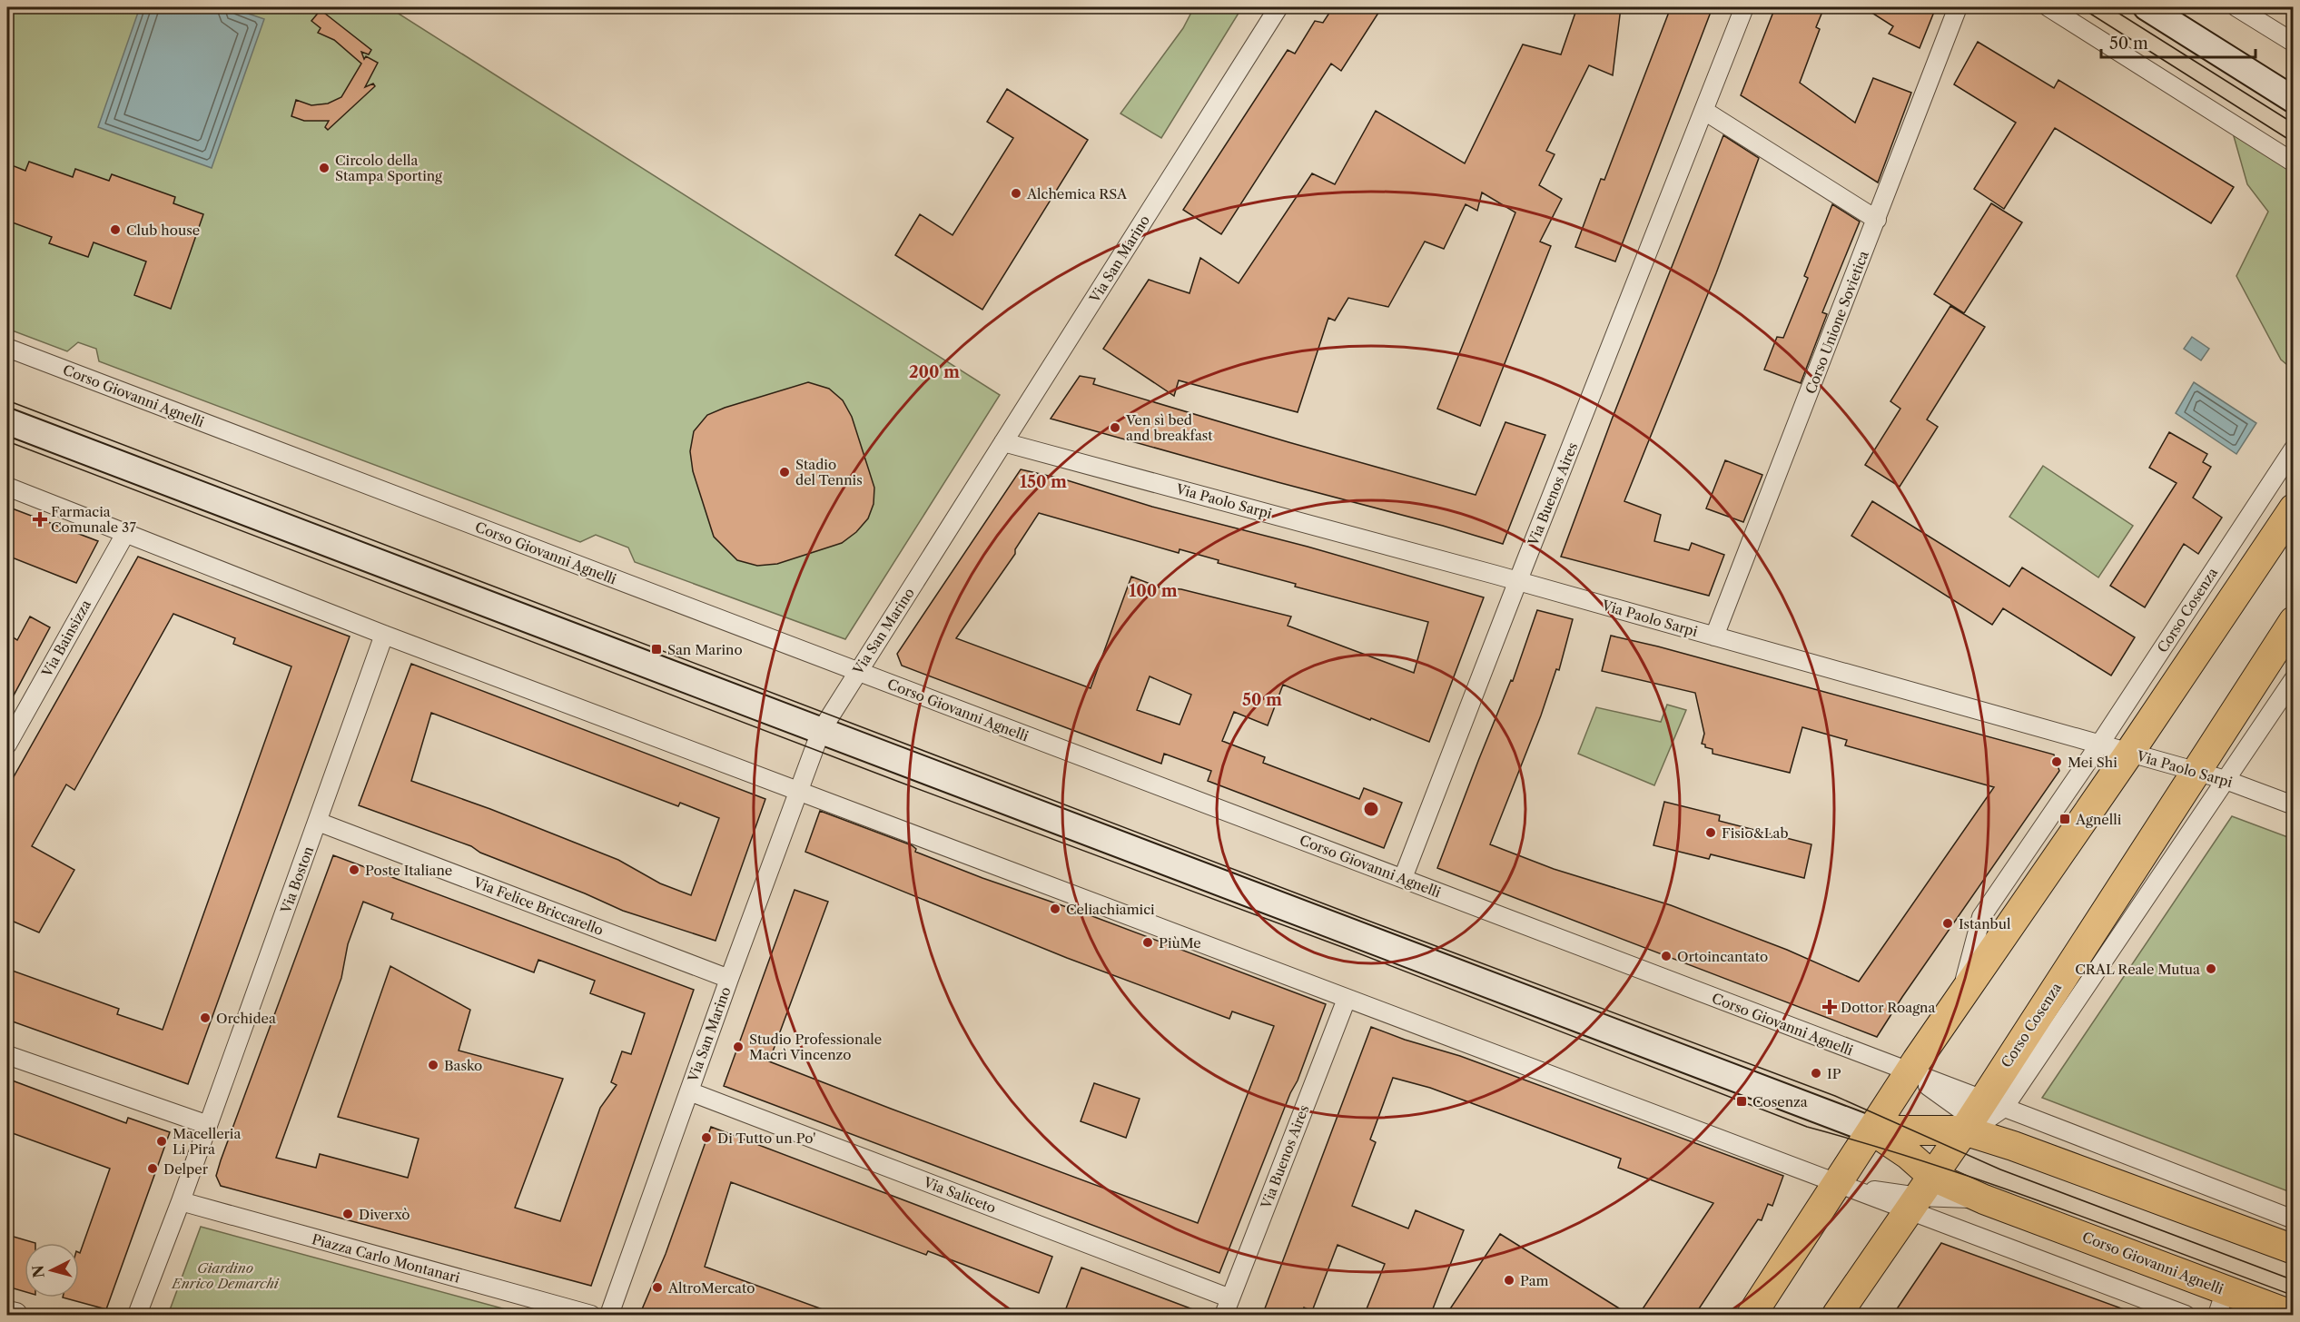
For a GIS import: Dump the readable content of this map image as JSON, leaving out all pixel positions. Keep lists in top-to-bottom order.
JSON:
{
  "streets": {
    "main road": ["Corso Giovanni Agnelli", "Corso Cosenza"],
    "street": [
      "Via San Marino",
      "Corso Unione Sovietica",
      "Via Buenos Aires",
      "Via Paolo Sarpi",
      "Via Bainsizza",
      "Via Boston",
      "Via Felice Briccarello",
      "Via Saliceto",
      "Piazza Carlo Montanari"
    ]
  },
  "crossings": [
    ["Via San Marino", "Corso Giovanni Agnelli"],
    ["Via San Marino", "Via Paolo Sarpi"],
    ["Via San Marino", "Via Felice Briccarello"],
    ["Via San Marino", "Via Saliceto"],
    ["Corso Unione Sovietica", "Via Paolo Sarpi"],
    ["Corso Giovanni Agnelli", "Via Buenos Aires"],
    ["Corso Giovanni Agnelli", "Corso Cosenza"],
    ["Corso Giovanni Agnelli", "Via Bainsizza"],
    ["Corso Giovanni Agnelli", "Via Boston"],
    ["Via Buenos Aires", "Via Paolo Sarpi"],
    ["Via Buenos Aires", "Via Saliceto"],
    ["Via Paolo Sarpi", "Corso Cosenza"],
    ["Via Boston", "Via Felice Briccarello"],
    ["Via Boston", "Piazza Carlo Montanari"]
  ],
  "parks": ["Giardino Enrico Demarchi"],
  "places": {
    "other": [
      "Circolo della Stampa Sporting",
      "Alchemica RSA",
      "Club house",
      "Ven sì bed and breakfast",
      "Stadio del Tennis",
      "Mei Shi",
      "Fisio&Lab",
      "Poste Italiane",
      "Celiachiamici",
      "Istanbul",
      "PiùMe",
      "Ortoincantato",
      "CRAL Reale Mutua",
      "Orchidea",
      "Studio Professionale Macrì Vincenzo",
      "Basko",
      "IP",
      "Di Tutto un Po'",
      "Macelleria Li Pira",
      "Delper",
      "Diverxò",
      "Pam",
      "AltroMercato"
    ],
    "health": ["Farmacia Comunale 37", "Dottor Roagna"],
    "transit": ["San Marino", "Agnelli", "Cosenza"]
  },
  "scale_bar": "50 m",
  "north": "left",
  "rings": [
    "200 m",
    "150 m",
    "100 m",
    "50 m"
  ]
}
